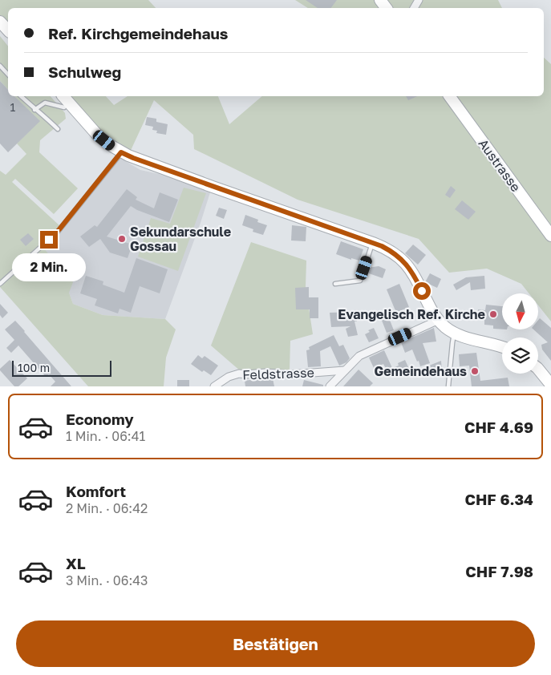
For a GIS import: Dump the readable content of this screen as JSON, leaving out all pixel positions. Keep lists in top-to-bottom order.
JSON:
{
  "streets": {
    "street": ["Austrasse", "Feldstrasse"]
  },
  "places": ["Sekundarschule Gossau", "Evangelisch Ref. Kirche", "Gemeindehaus"],
  "house_numbers": ["1"],
  "scale_bar": "100 m",
  "north": "bottom",
  "page": {
    "banner": ["Ref. Kirchgemeindehaus", "Schulweg"],
    "bubble": "2 Min.",
    "scale": "100 m",
    "list": [
      {
        "name": "Economy",
        "note": "1 Min. · 06:41",
        "value": "CHF 4.69"
      },
      {
        "name": "Komfort",
        "note": "2 Min. · 06:42",
        "value": "CHF 6.34"
      },
      {
        "name": "XL",
        "note": "3 Min. · 06:43",
        "value": "CHF 7.98"
      }
    ],
    "buttons": "Bestätigen"
  }
}
